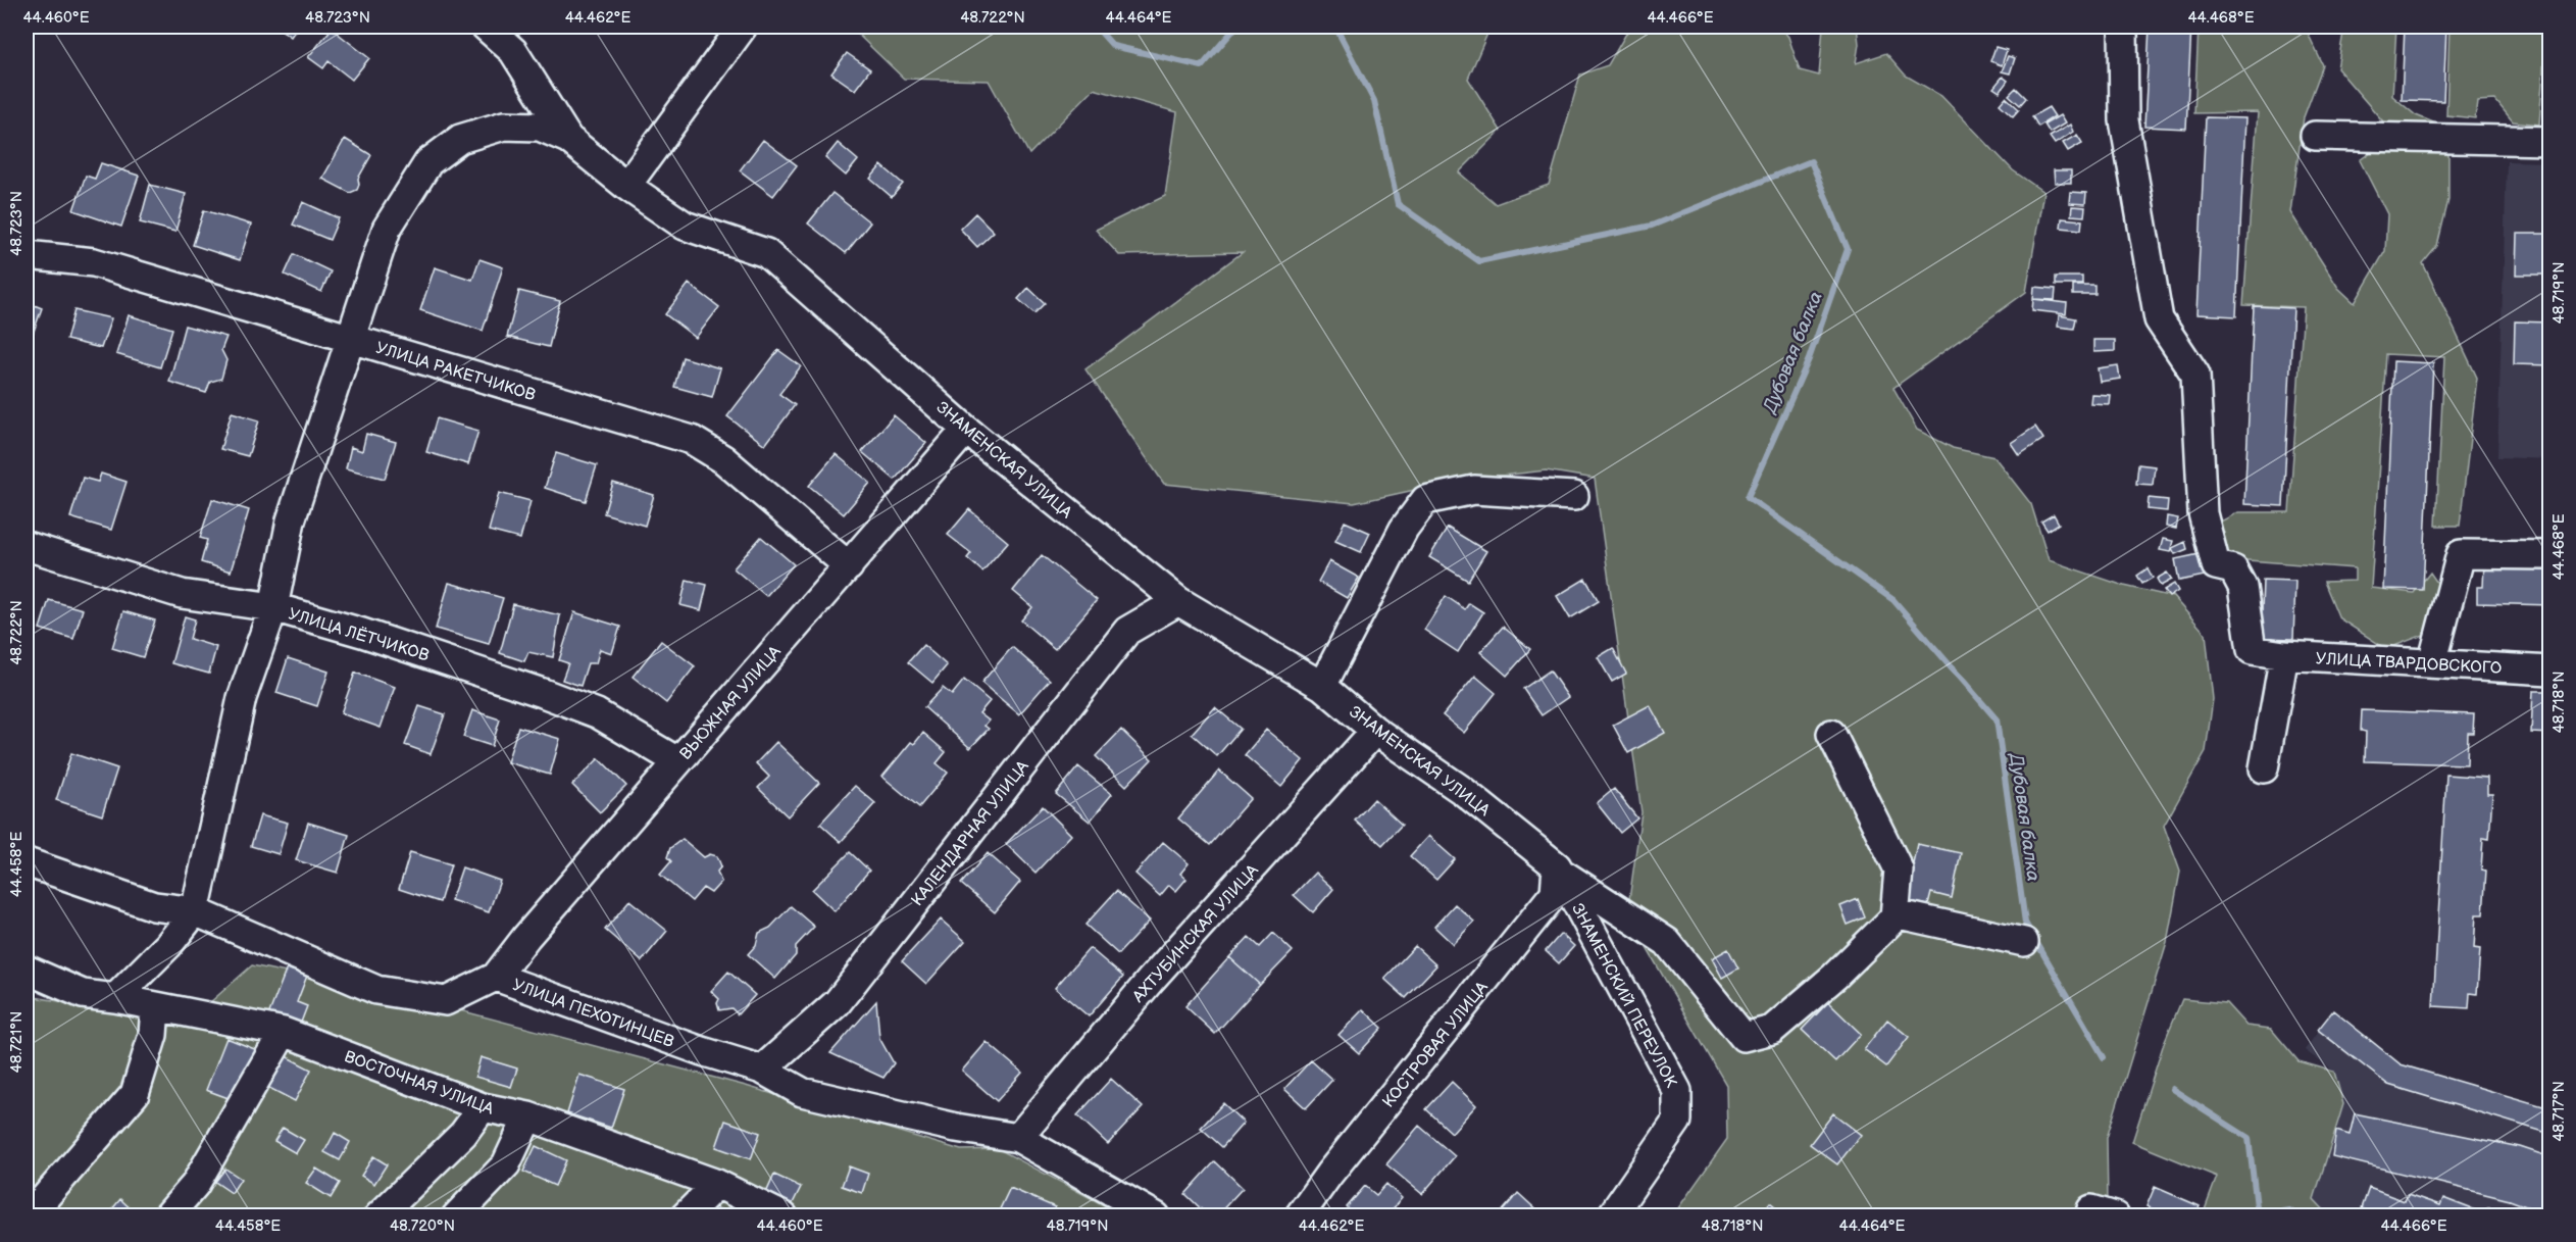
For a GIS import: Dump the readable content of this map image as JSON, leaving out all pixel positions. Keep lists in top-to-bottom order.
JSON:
{
  "streets": {
    "street": [
      "УЛИЦА РАКЕТЧИКОВ",
      "ЗНАМЕНСКАЯ УЛИЦА",
      "УЛИЦА ЛЁТЧИКОВ",
      "УЛИЦА ТВАРДОВСКОГО",
      "ВЬЮЖНАЯ УЛИЦА",
      "КАЛЕНДАРНАЯ УЛИЦА",
      "АХТУБИНСКАЯ УЛИЦА",
      "ЗНАМЕНСКИЙ ПЕРЕУЛОК",
      "УЛИЦА ПЕХОТИНЦЕВ",
      "КОСТРОВАЯ УЛИЦА",
      "ВОСТОЧНАЯ УЛИЦА"
    ]
  },
  "crossings": [
    ["УЛИЦА РАКЕТЧИКОВ", "ВЬЮЖНАЯ УЛИЦА"],
    ["ЗНАМЕНСКАЯ УЛИЦА", "ВЬЮЖНАЯ УЛИЦА"],
    ["ЗНАМЕНСКАЯ УЛИЦА", "КАЛЕНДАРНАЯ УЛИЦА"],
    ["ЗНАМЕНСКАЯ УЛИЦА", "АХТУБИНСКАЯ УЛИЦА"],
    ["ЗНАМЕНСКАЯ УЛИЦА", "ЗНАМЕНСКИЙ ПЕРЕУЛОК"],
    ["ЗНАМЕНСКАЯ УЛИЦА", "КОСТРОВАЯ УЛИЦА"],
    ["УЛИЦА ЛЁТЧИКОВ", "ВЬЮЖНАЯ УЛИЦА"],
    ["ВЬЮЖНАЯ УЛИЦА", "УЛИЦА ПЕХОТИНЦЕВ"],
    ["КАЛЕНДАРНАЯ УЛИЦА", "УЛИЦА ПЕХОТИНЦЕВ"],
    ["АХТУБИНСКАЯ УЛИЦА", "УЛИЦА ПЕХОТИНЦЕВ"],
    ["ЗНАМЕНСКИЙ ПЕРЕУЛОК", "КОСТРОВАЯ УЛИЦА"]
  ],
  "water": ["Дубовая балка"],
  "coordinates": [
    "44.460°E",
    "48.723°N",
    "44.462°E",
    "48.722°N",
    "44.464°E",
    "44.466°E",
    "44.468°E",
    "48.719°N",
    "48.718°N",
    "44.458°E",
    "48.721°N",
    "48.717°N",
    "48.720°N"
  ]
}
